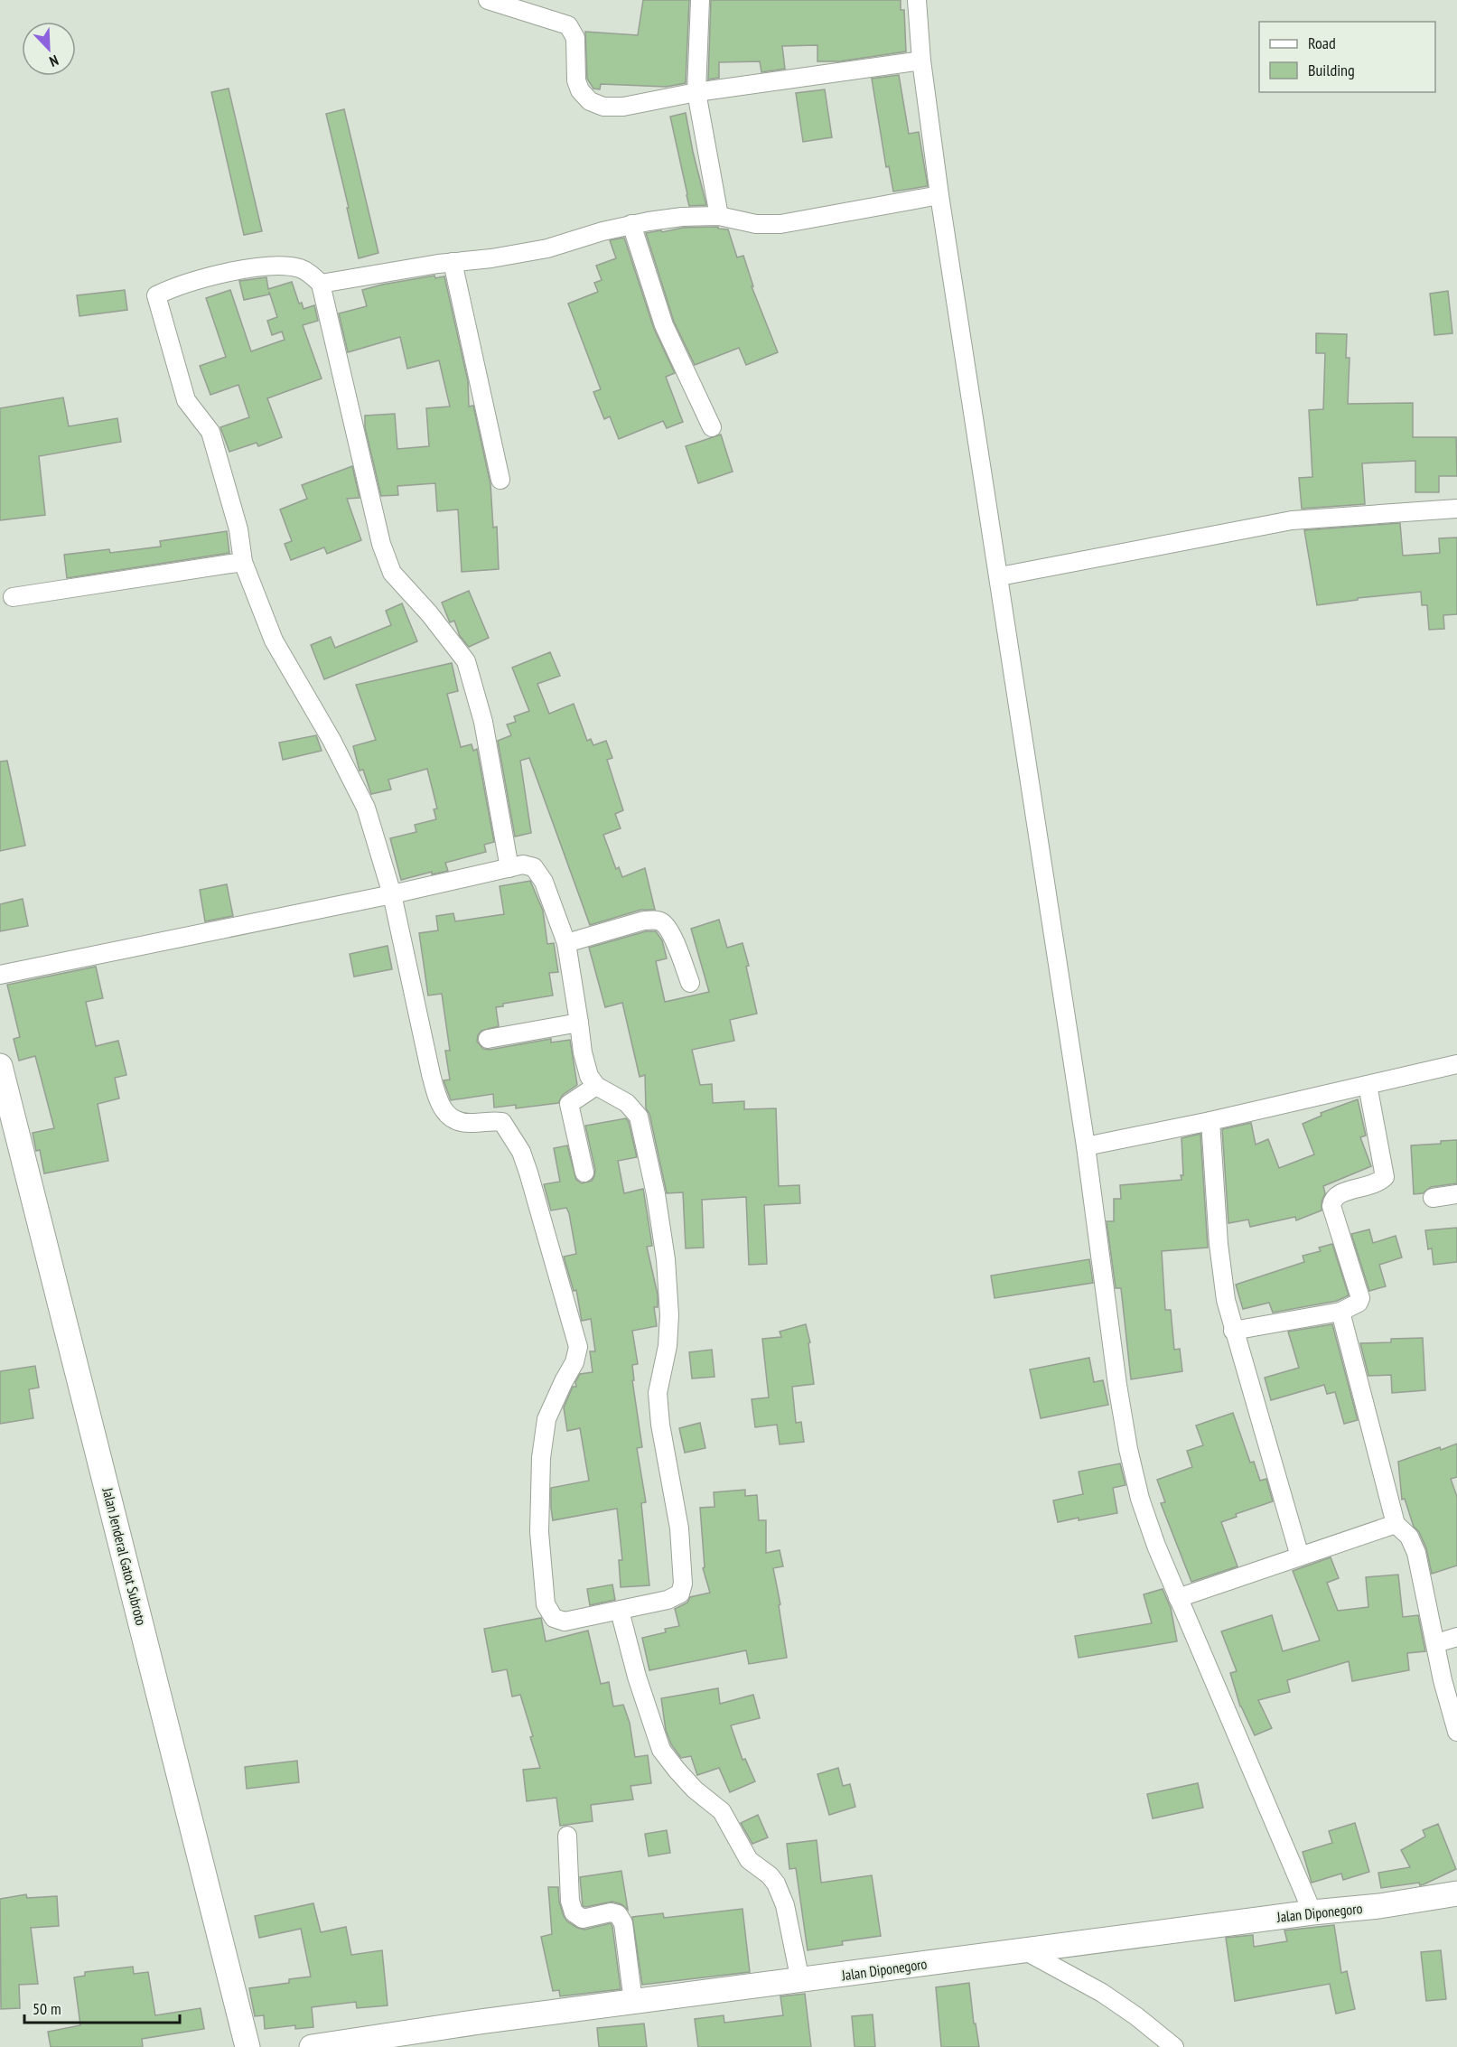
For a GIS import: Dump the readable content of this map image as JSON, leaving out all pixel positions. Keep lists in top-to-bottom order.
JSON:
{
  "streets": {
    "main road": ["Jalan Jenderal Gatot Subroto", "Jalan Diponegoro"]
  },
  "legend": ["Road", "Building"],
  "scale_bar": "50 m",
  "north": "bottom right"
}
